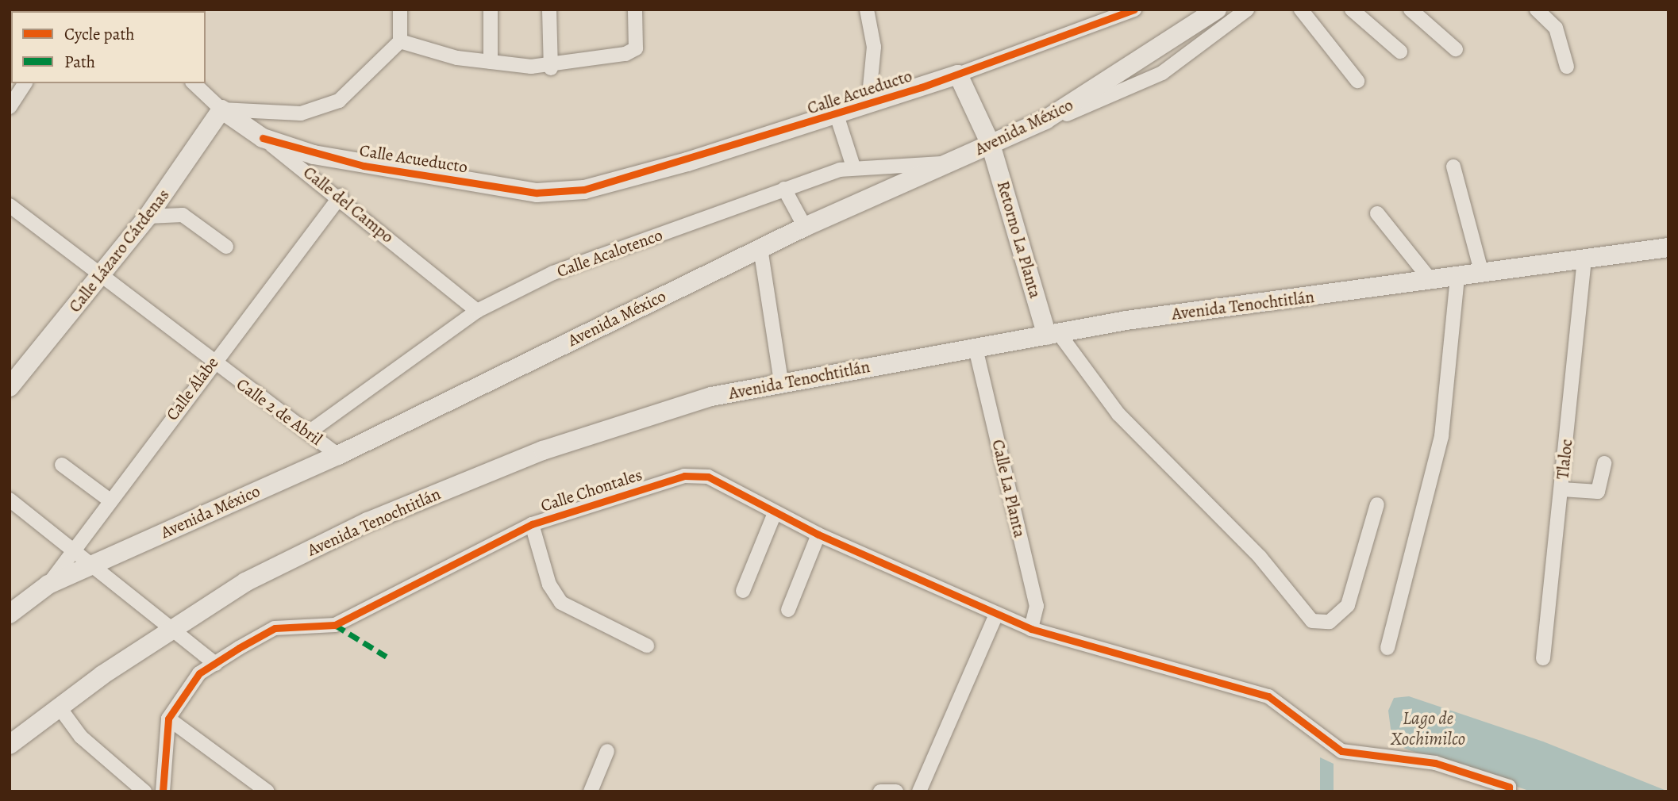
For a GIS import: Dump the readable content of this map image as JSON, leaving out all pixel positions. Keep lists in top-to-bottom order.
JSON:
{
  "streets": {
    "main road": [
      "Calle Acueducto",
      "Avenida México",
      "Calle del Campo",
      "Retorno La Planta",
      "Calle Lázaro Cárdenas",
      "Avenida Tenochtitlán"
    ],
    "street": [
      "Calle Acalotenco",
      "Calle Álabe",
      "Calle 2 de Abril",
      "Tlaloc",
      "Calle La Planta",
      "Calle Chontales"
    ]
  },
  "crossings": [
    ["Calle Acueducto", "Calle del Campo"],
    ["Avenida México", "Retorno La Planta"],
    ["Avenida México", "Calle Acalotenco"],
    ["Avenida México", "Calle Álabe"],
    ["Avenida México", "Calle 2 de Abril"],
    ["Calle del Campo", "Calle Lázaro Cárdenas"],
    ["Calle del Campo", "Calle Acalotenco"],
    ["Calle del Campo", "Calle Álabe"],
    ["Retorno La Planta", "Avenida Tenochtitlán"],
    ["Calle Lázaro Cárdenas", "Calle 2 de Abril"],
    ["Calle Acalotenco", "Calle 2 de Abril"],
    ["Avenida Tenochtitlán", "Tlaloc"],
    ["Avenida Tenochtitlán", "Calle La Planta"],
    ["Calle Álabe", "Calle 2 de Abril"],
    ["Calle La Planta", "Calle Chontales"]
  ],
  "water": ["Lago de Xochimilco"],
  "legend": ["Cycle path", "Path"]
}
